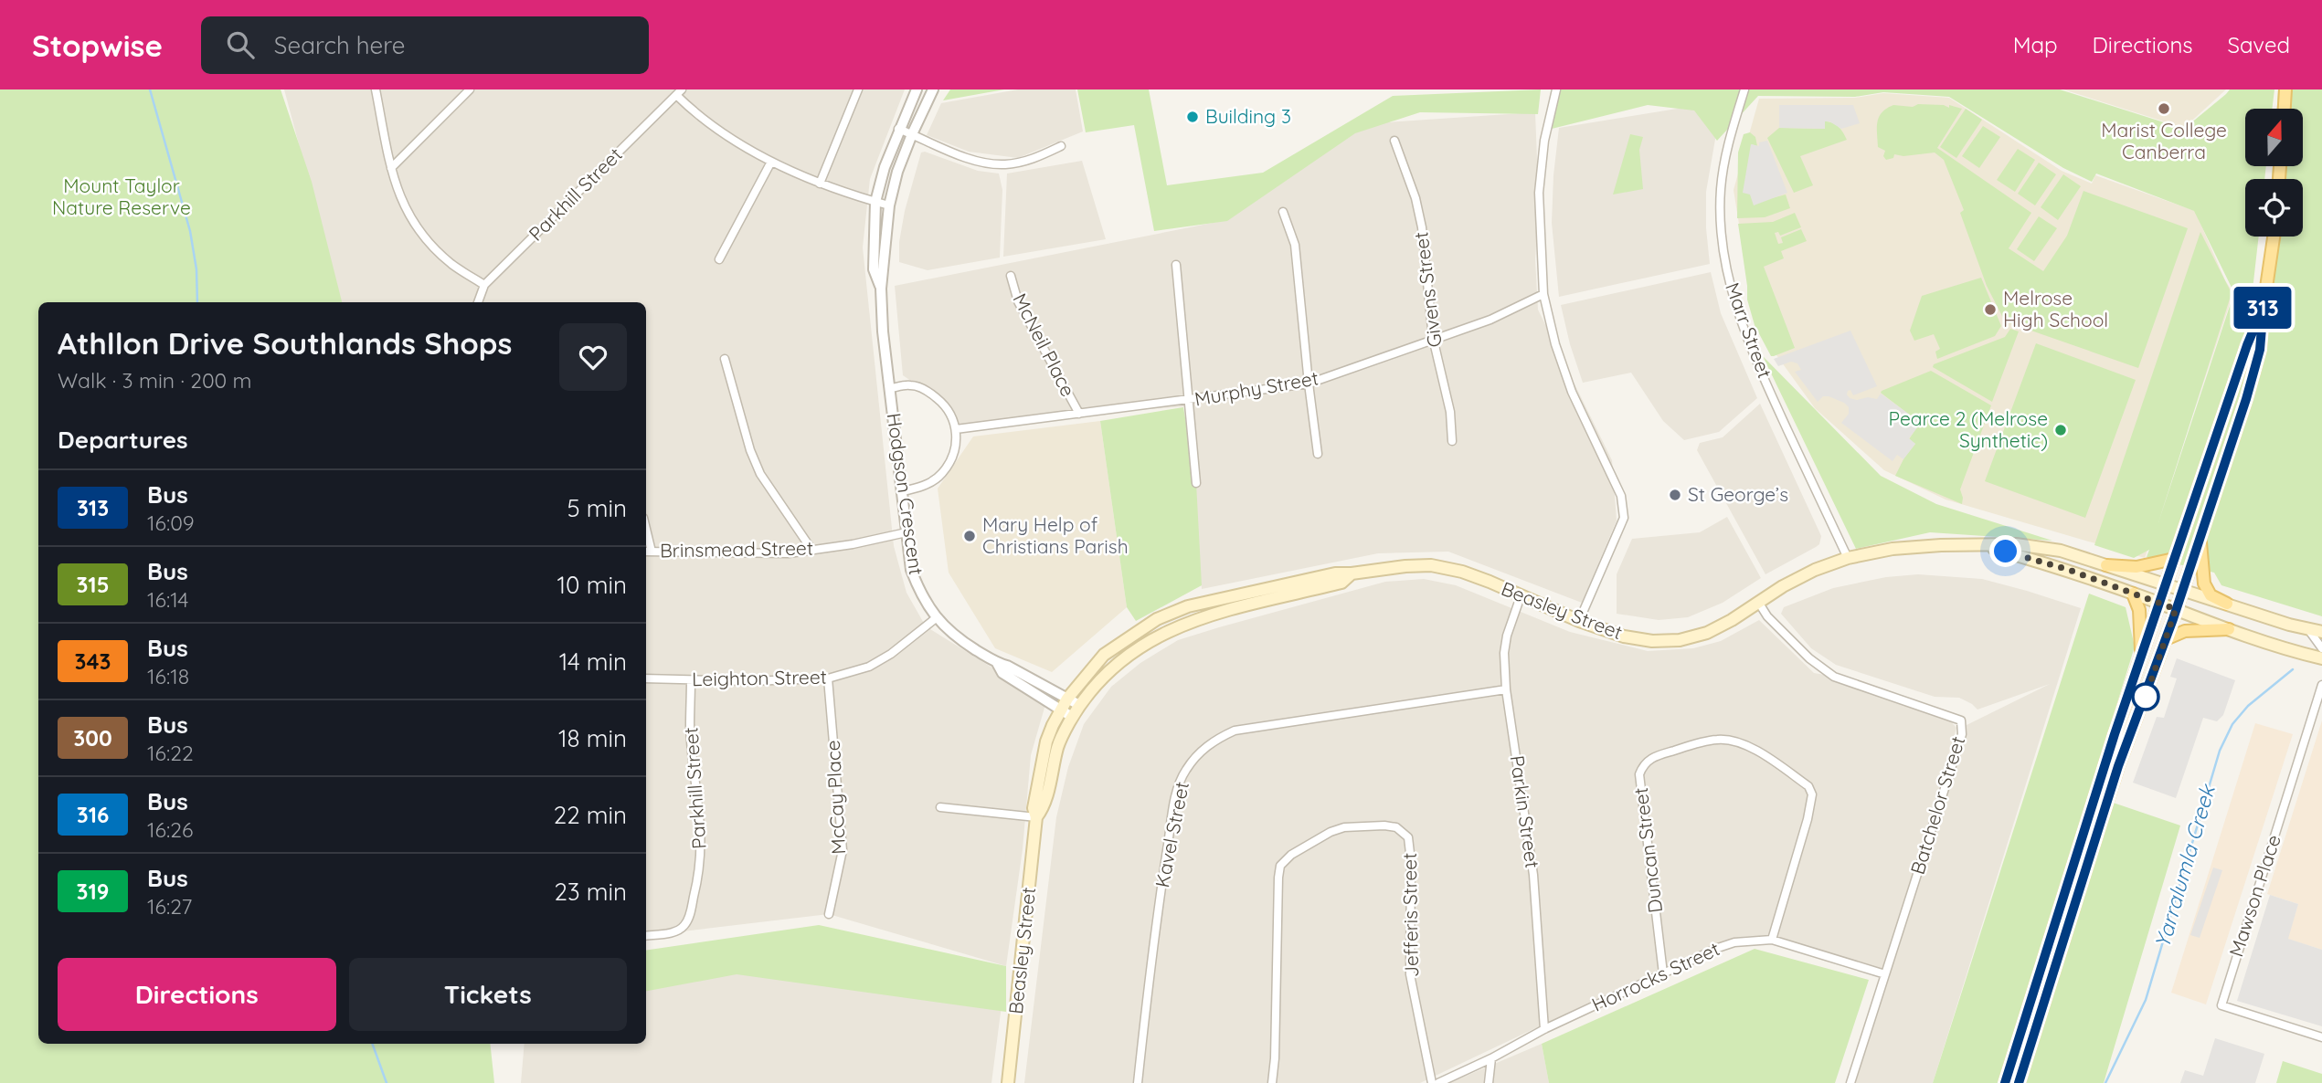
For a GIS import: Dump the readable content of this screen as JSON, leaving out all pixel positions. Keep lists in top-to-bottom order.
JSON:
{
  "streets": {
    "main road": ["Beasley Street"],
    "street": [
      "Parkhill Street",
      "Givens Street",
      "Marr Street",
      "McNeil Place",
      "Murphy Street",
      "Hodgson Crescent",
      "Brinsmead Street",
      "Leighton Street",
      "McCay Place",
      "Batchelor Street",
      "Parkin Street",
      "Kavel Street",
      "Duncan Street",
      "Mawson Place",
      "Jefferis Street",
      "Horrocks Street"
    ]
  },
  "crossings": [
    ["Parkhill Street", "Leighton Street"],
    ["Givens Street", "Murphy Street"],
    ["Marr Street", "Beasley Street"],
    ["McNeil Place", "Murphy Street"],
    ["Hodgson Crescent", "Brinsmead Street"],
    ["Hodgson Crescent", "Beasley Street"],
    ["Hodgson Crescent", "Leighton Street"],
    ["Beasley Street", "Batchelor Street"],
    ["Beasley Street", "Parkin Street"],
    ["Leighton Street", "McCay Place"],
    ["Batchelor Street", "Horrocks Street"],
    ["Parkin Street", "Kavel Street"],
    ["Parkin Street", "Horrocks Street"],
    ["Duncan Street", "Horrocks Street"]
  ],
  "water": ["Yarralumla Creek"],
  "parks": ["Mount Taylor Nature Reserve"],
  "places": [
    "Marist College Canberra",
    "Building 3",
    "Melrose High School",
    "Pearce 2 (Melrose Synthetic)",
    "St George’s",
    "Mary Help of Christians Parish"
  ],
  "lines": ["bus line 313"],
  "north": "top",
  "page": {
    "header": "Stopwise",
    "search": "Search here",
    "nav": ["Map", "Directions", "Saved"],
    "on_map": "313",
    "heading": [
      ["Athllon Drive Southlands Shops", "Walk · 3 min · 200 m"],
      "Departures"
    ],
    "list": [
      {
        "mark": "313",
        "name": "Bus",
        "note": "16:09",
        "value": "5 min"
      },
      {
        "mark": "315",
        "name": "Bus",
        "note": "16:14",
        "value": "10 min"
      },
      {
        "mark": "343",
        "name": "Bus",
        "note": "16:18",
        "value": "14 min"
      },
      {
        "mark": "300",
        "name": "Bus",
        "note": "16:22",
        "value": "18 min"
      },
      {
        "mark": "316",
        "name": "Bus",
        "note": "16:26",
        "value": "22 min"
      },
      {
        "mark": "319",
        "name": "Bus",
        "note": "16:27",
        "value": "23 min"
      }
    ],
    "buttons": ["Directions", "Tickets"]
  }
}
